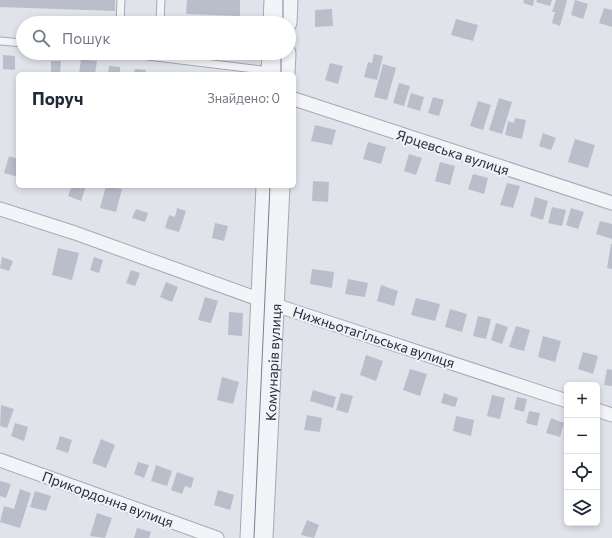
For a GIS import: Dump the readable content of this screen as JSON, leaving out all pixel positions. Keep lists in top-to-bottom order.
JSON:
{
  "streets": {
    "street": [
      "Ярцевська вулиця",
      "Нижньотагільська вулиця",
      "Комунарів вулиця",
      "Прикордонна вулиця"
    ]
  },
  "crossings": [
    ["Нижньотагільська вулиця", "Комунарів вулиця"]
  ],
  "page": {
    "search": "Пошук",
    "heading": ["Поруч", "Знайдено: 0"],
    "map_buttons": ["+", "−"]
  }
}
